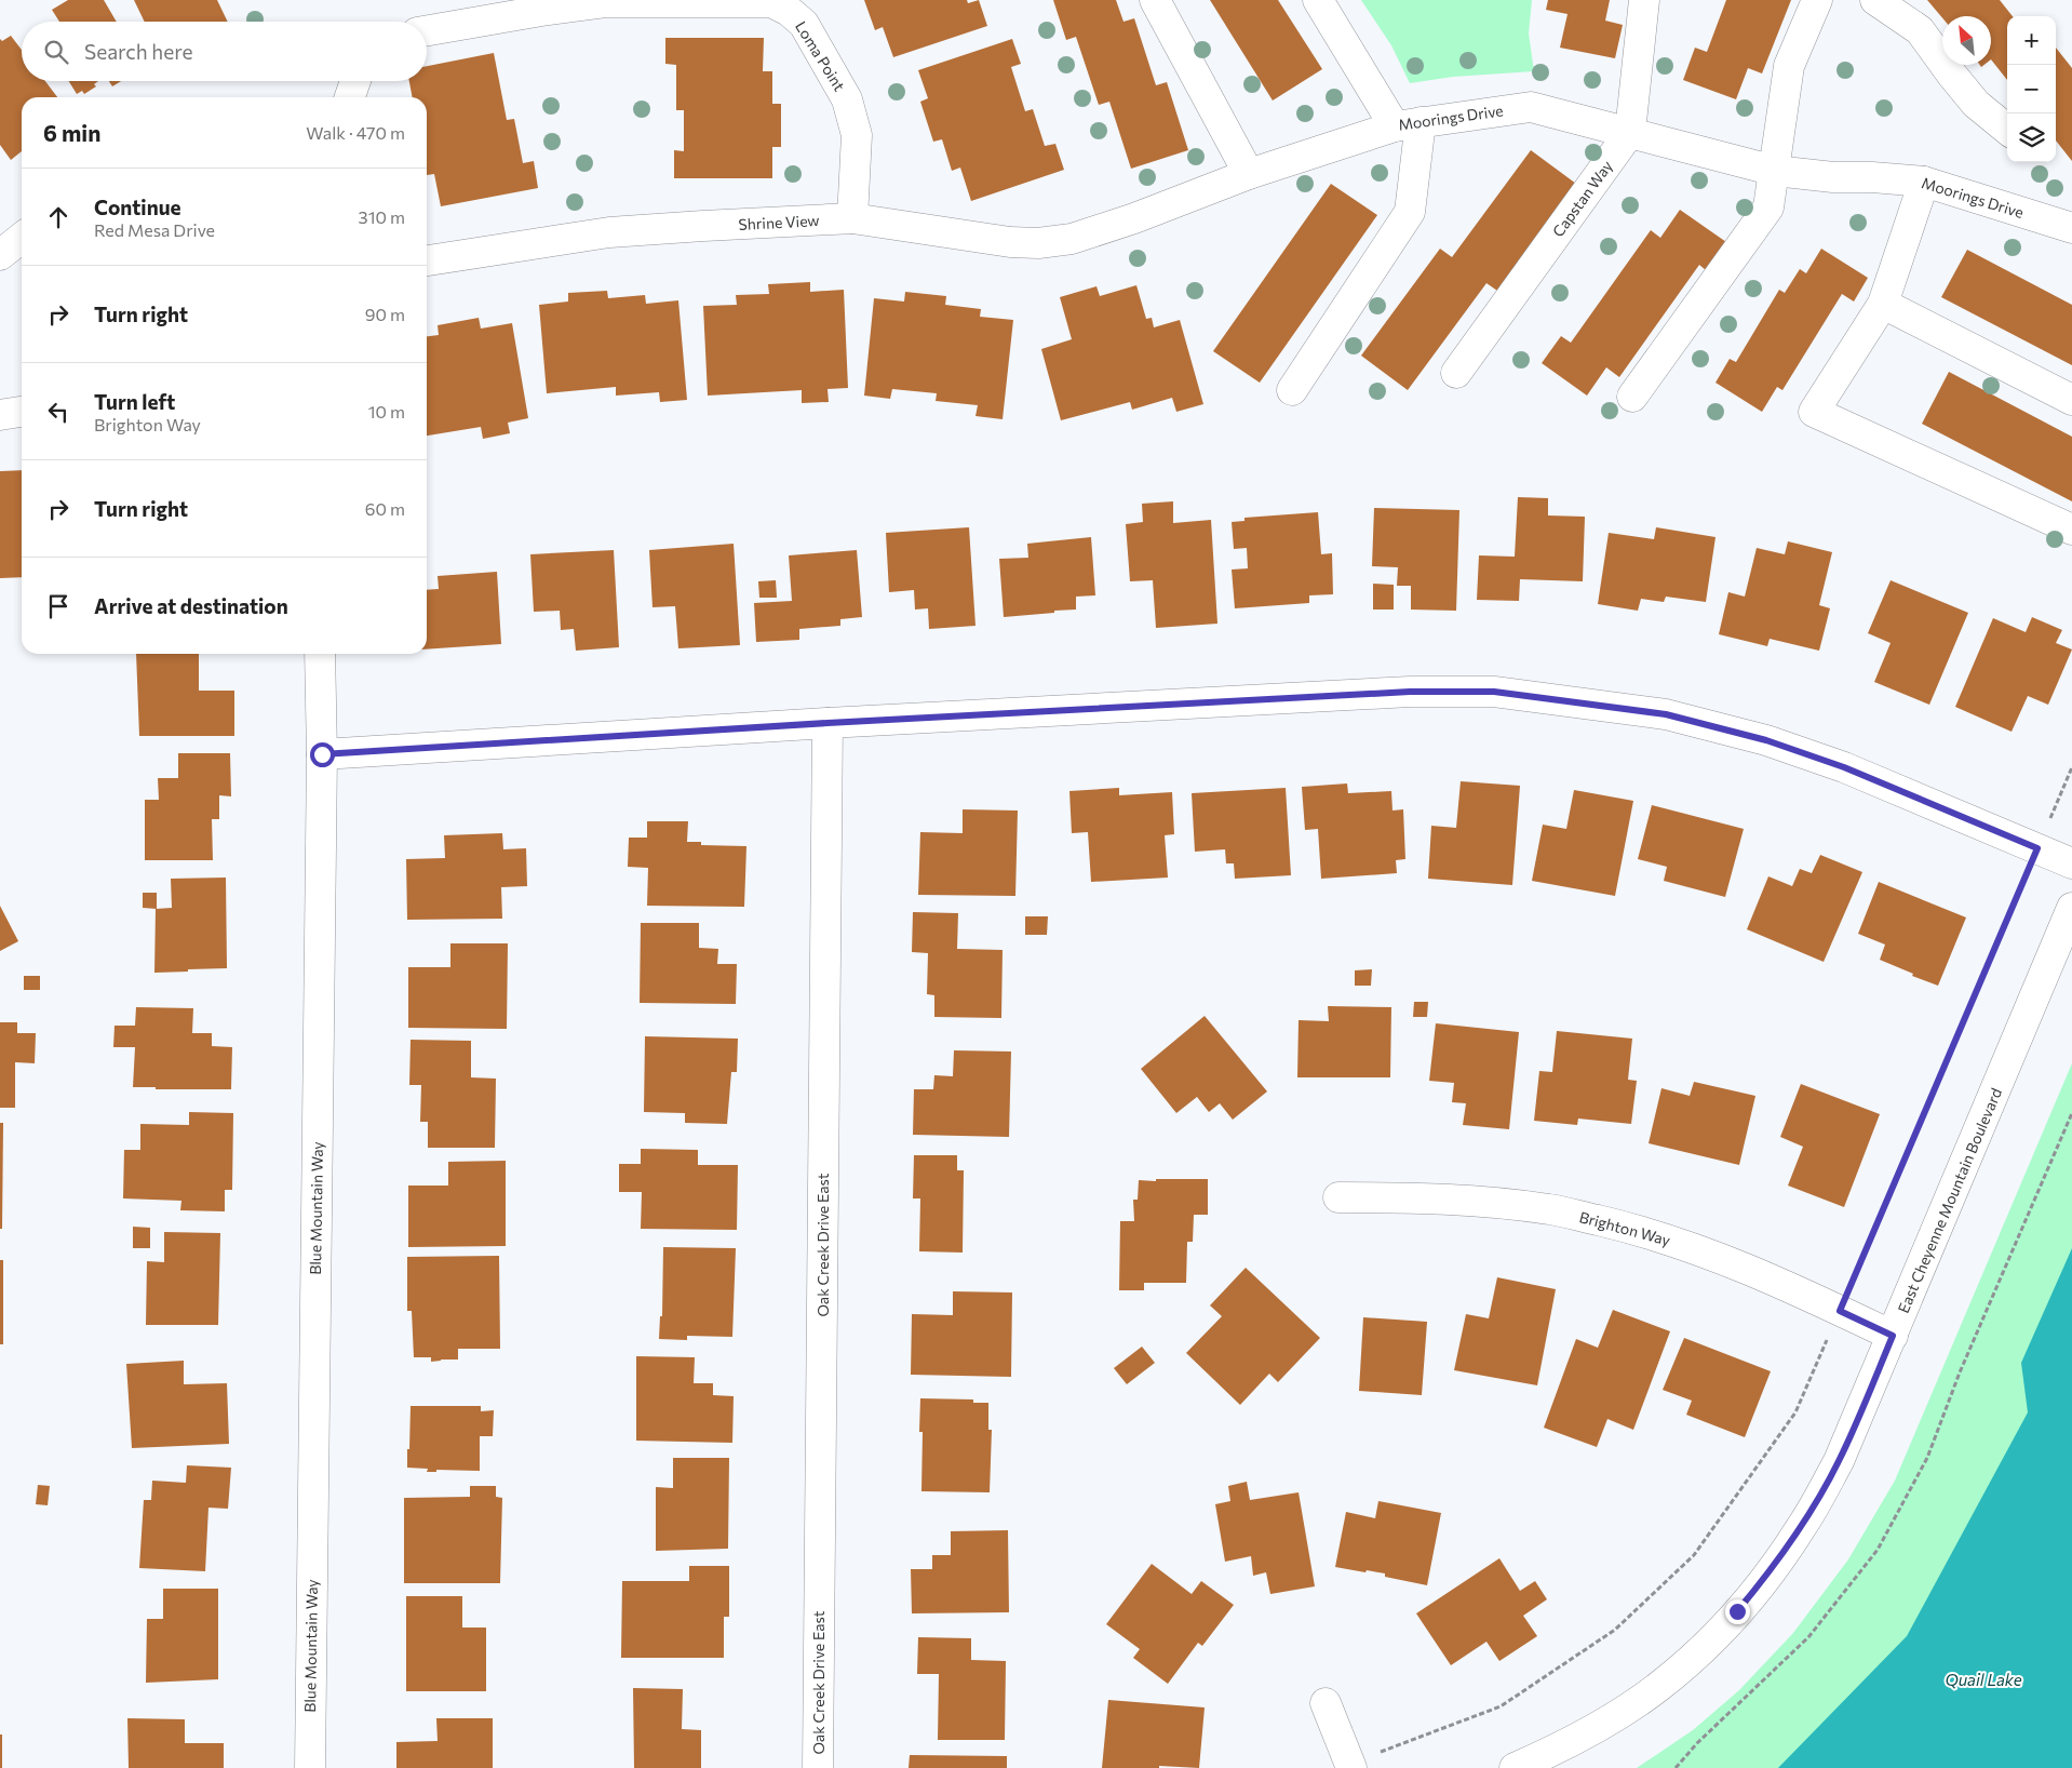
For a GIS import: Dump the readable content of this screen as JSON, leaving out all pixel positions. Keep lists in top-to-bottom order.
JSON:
{
  "streets": {
    "street": [
      "Loma Point",
      "Moorings Drive",
      "Capstan Way",
      "Shrine View",
      "East Cheyenne Mountain Boulevard",
      "Blue Mountain Way",
      "Brighton Way",
      "Oak Creek Drive East"
    ]
  },
  "crossings": [
    ["Loma Point", "Shrine View"],
    ["Moorings Drive", "Capstan Way"],
    ["Moorings Drive", "Shrine View"],
    ["East Cheyenne Mountain Boulevard", "Brighton Way"]
  ],
  "water": ["Quail Lake"],
  "north": "top left",
  "page": {
    "map_buttons": ["+", "−"],
    "search": "Search here",
    "heading": ["6 min", "Walk · 470 m"],
    "list": [
      ["Continue", "Red Mesa Drive", "310 m"],
      ["Turn right", "90 m"],
      ["Turn left", "Brighton Way", "10 m"],
      ["Turn right", "60 m"],
      "Arrive at destination"
    ]
  }
}
